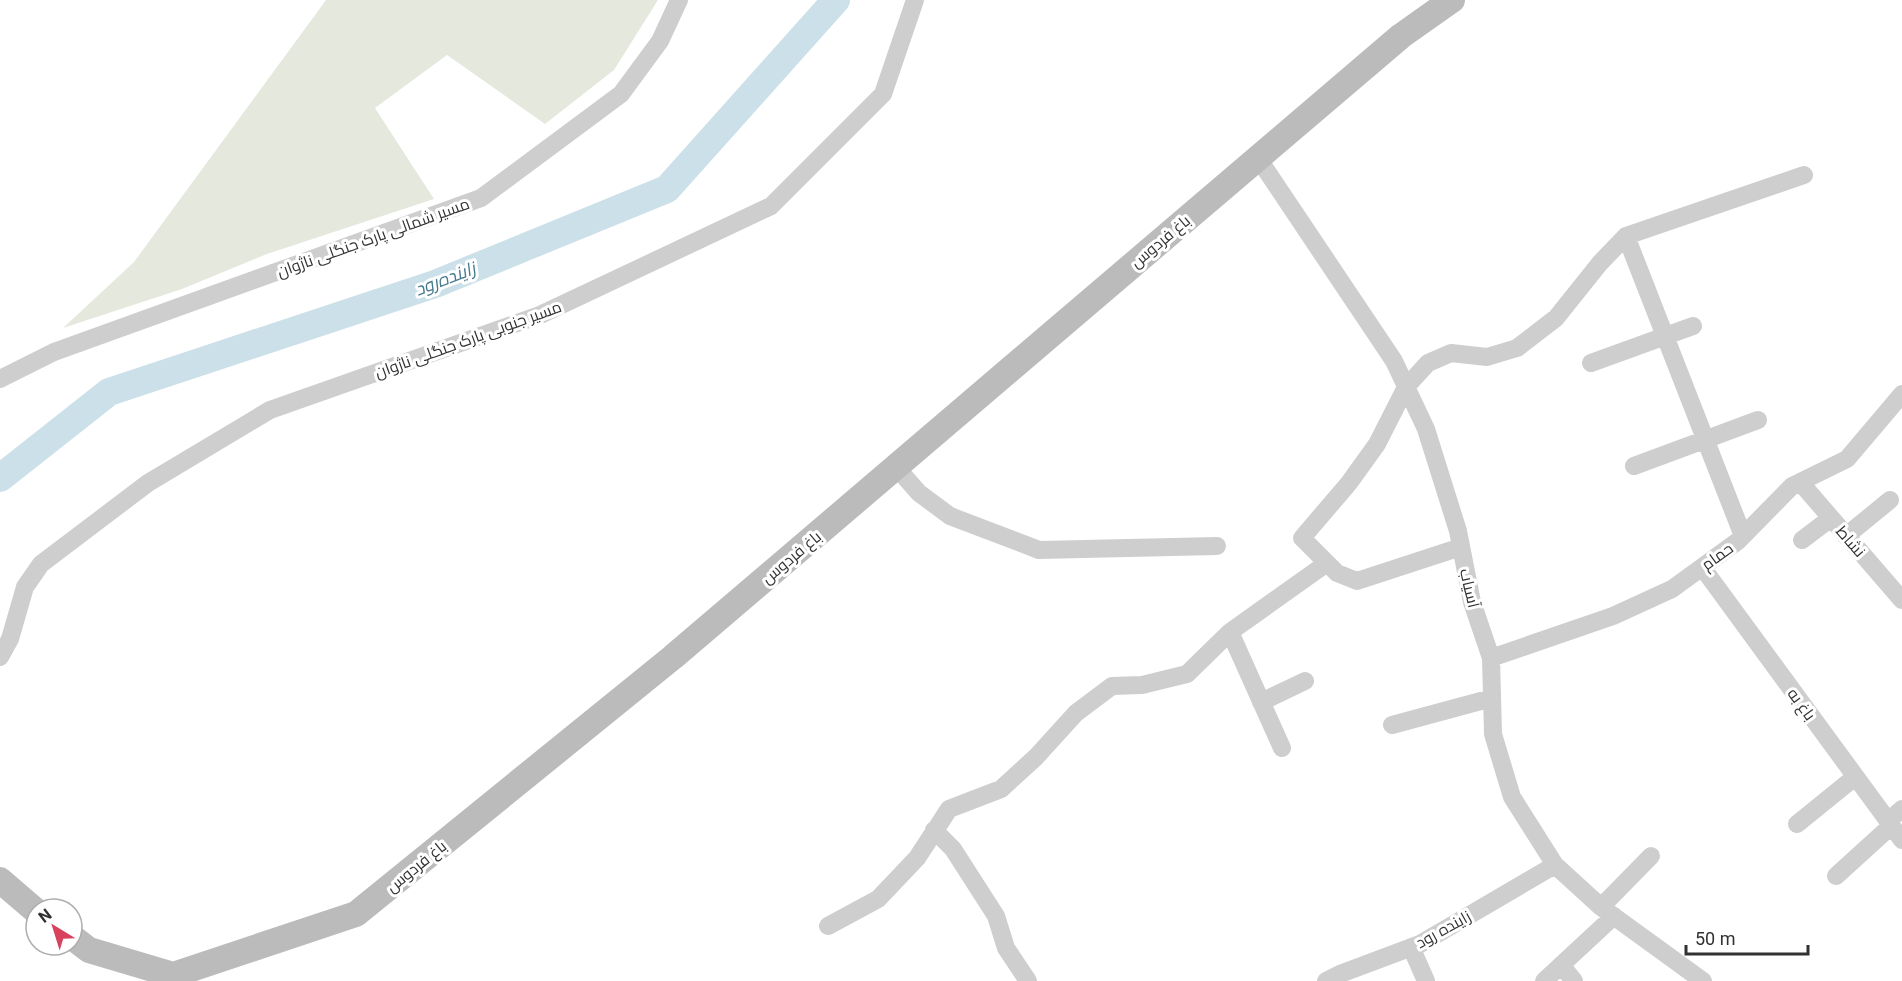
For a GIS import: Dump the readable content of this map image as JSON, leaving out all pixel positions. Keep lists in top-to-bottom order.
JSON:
{
  "streets": {
    "street": [
      "مسیر شمالی پارک جنگلی ناژوان",
      "باغ فردوس",
      "مسیر جنوبی پارک جنگلی ناژوان",
      "نشاط",
      "حمام",
      "آسیاب",
      "باغ به",
      "زاینده رود"
    ]
  },
  "crossings": [
    ["باغ فردوس", "آسیاب"],
    ["نشاط", "حمام"],
    ["حمام", "آسیاب"],
    ["حمام", "باغ به"],
    ["آسیاب", "زاینده رود"]
  ],
  "water": ["زاینده‌رود"],
  "scale_bar": "50 m",
  "north": "top left"
}
